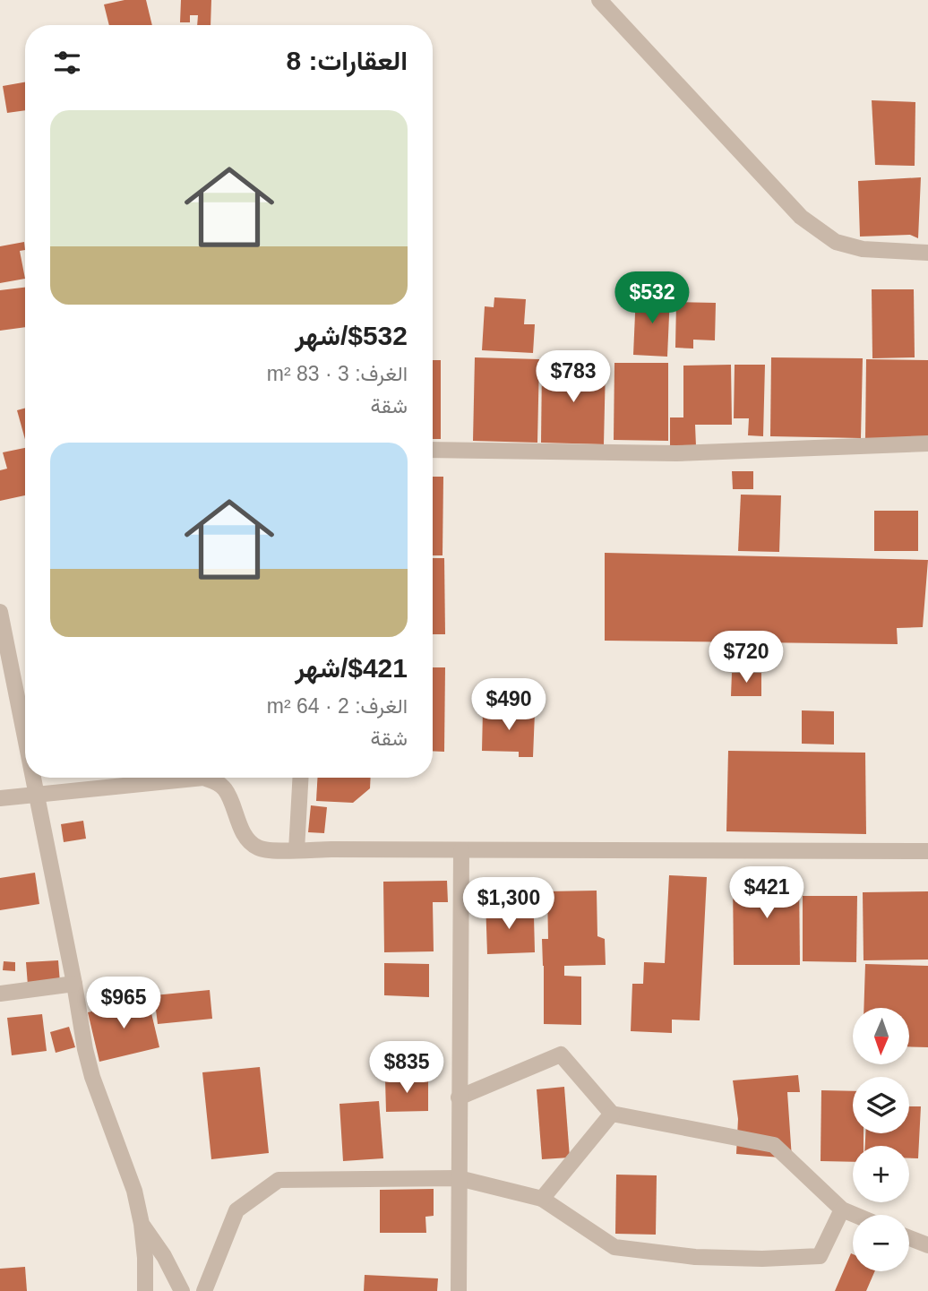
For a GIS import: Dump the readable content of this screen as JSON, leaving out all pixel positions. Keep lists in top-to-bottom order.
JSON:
{
  "north": "bottom",
  "page": {
    "heading": "العقارات: 8",
    "list": [
      {
        "name": "$532/شهر",
        "note": "الغرف: 3 · 83 m² · شقة"
      },
      {
        "name": "$421/شهر",
        "note": "الغرف: 2 · 64 m² · شقة"
      }
    ],
    "price": [
      "$532",
      "$783",
      "$720",
      "$490",
      "$421",
      "$1,300",
      "$965",
      "$835"
    ],
    "map_buttons": ["+", "−"]
  }
}
